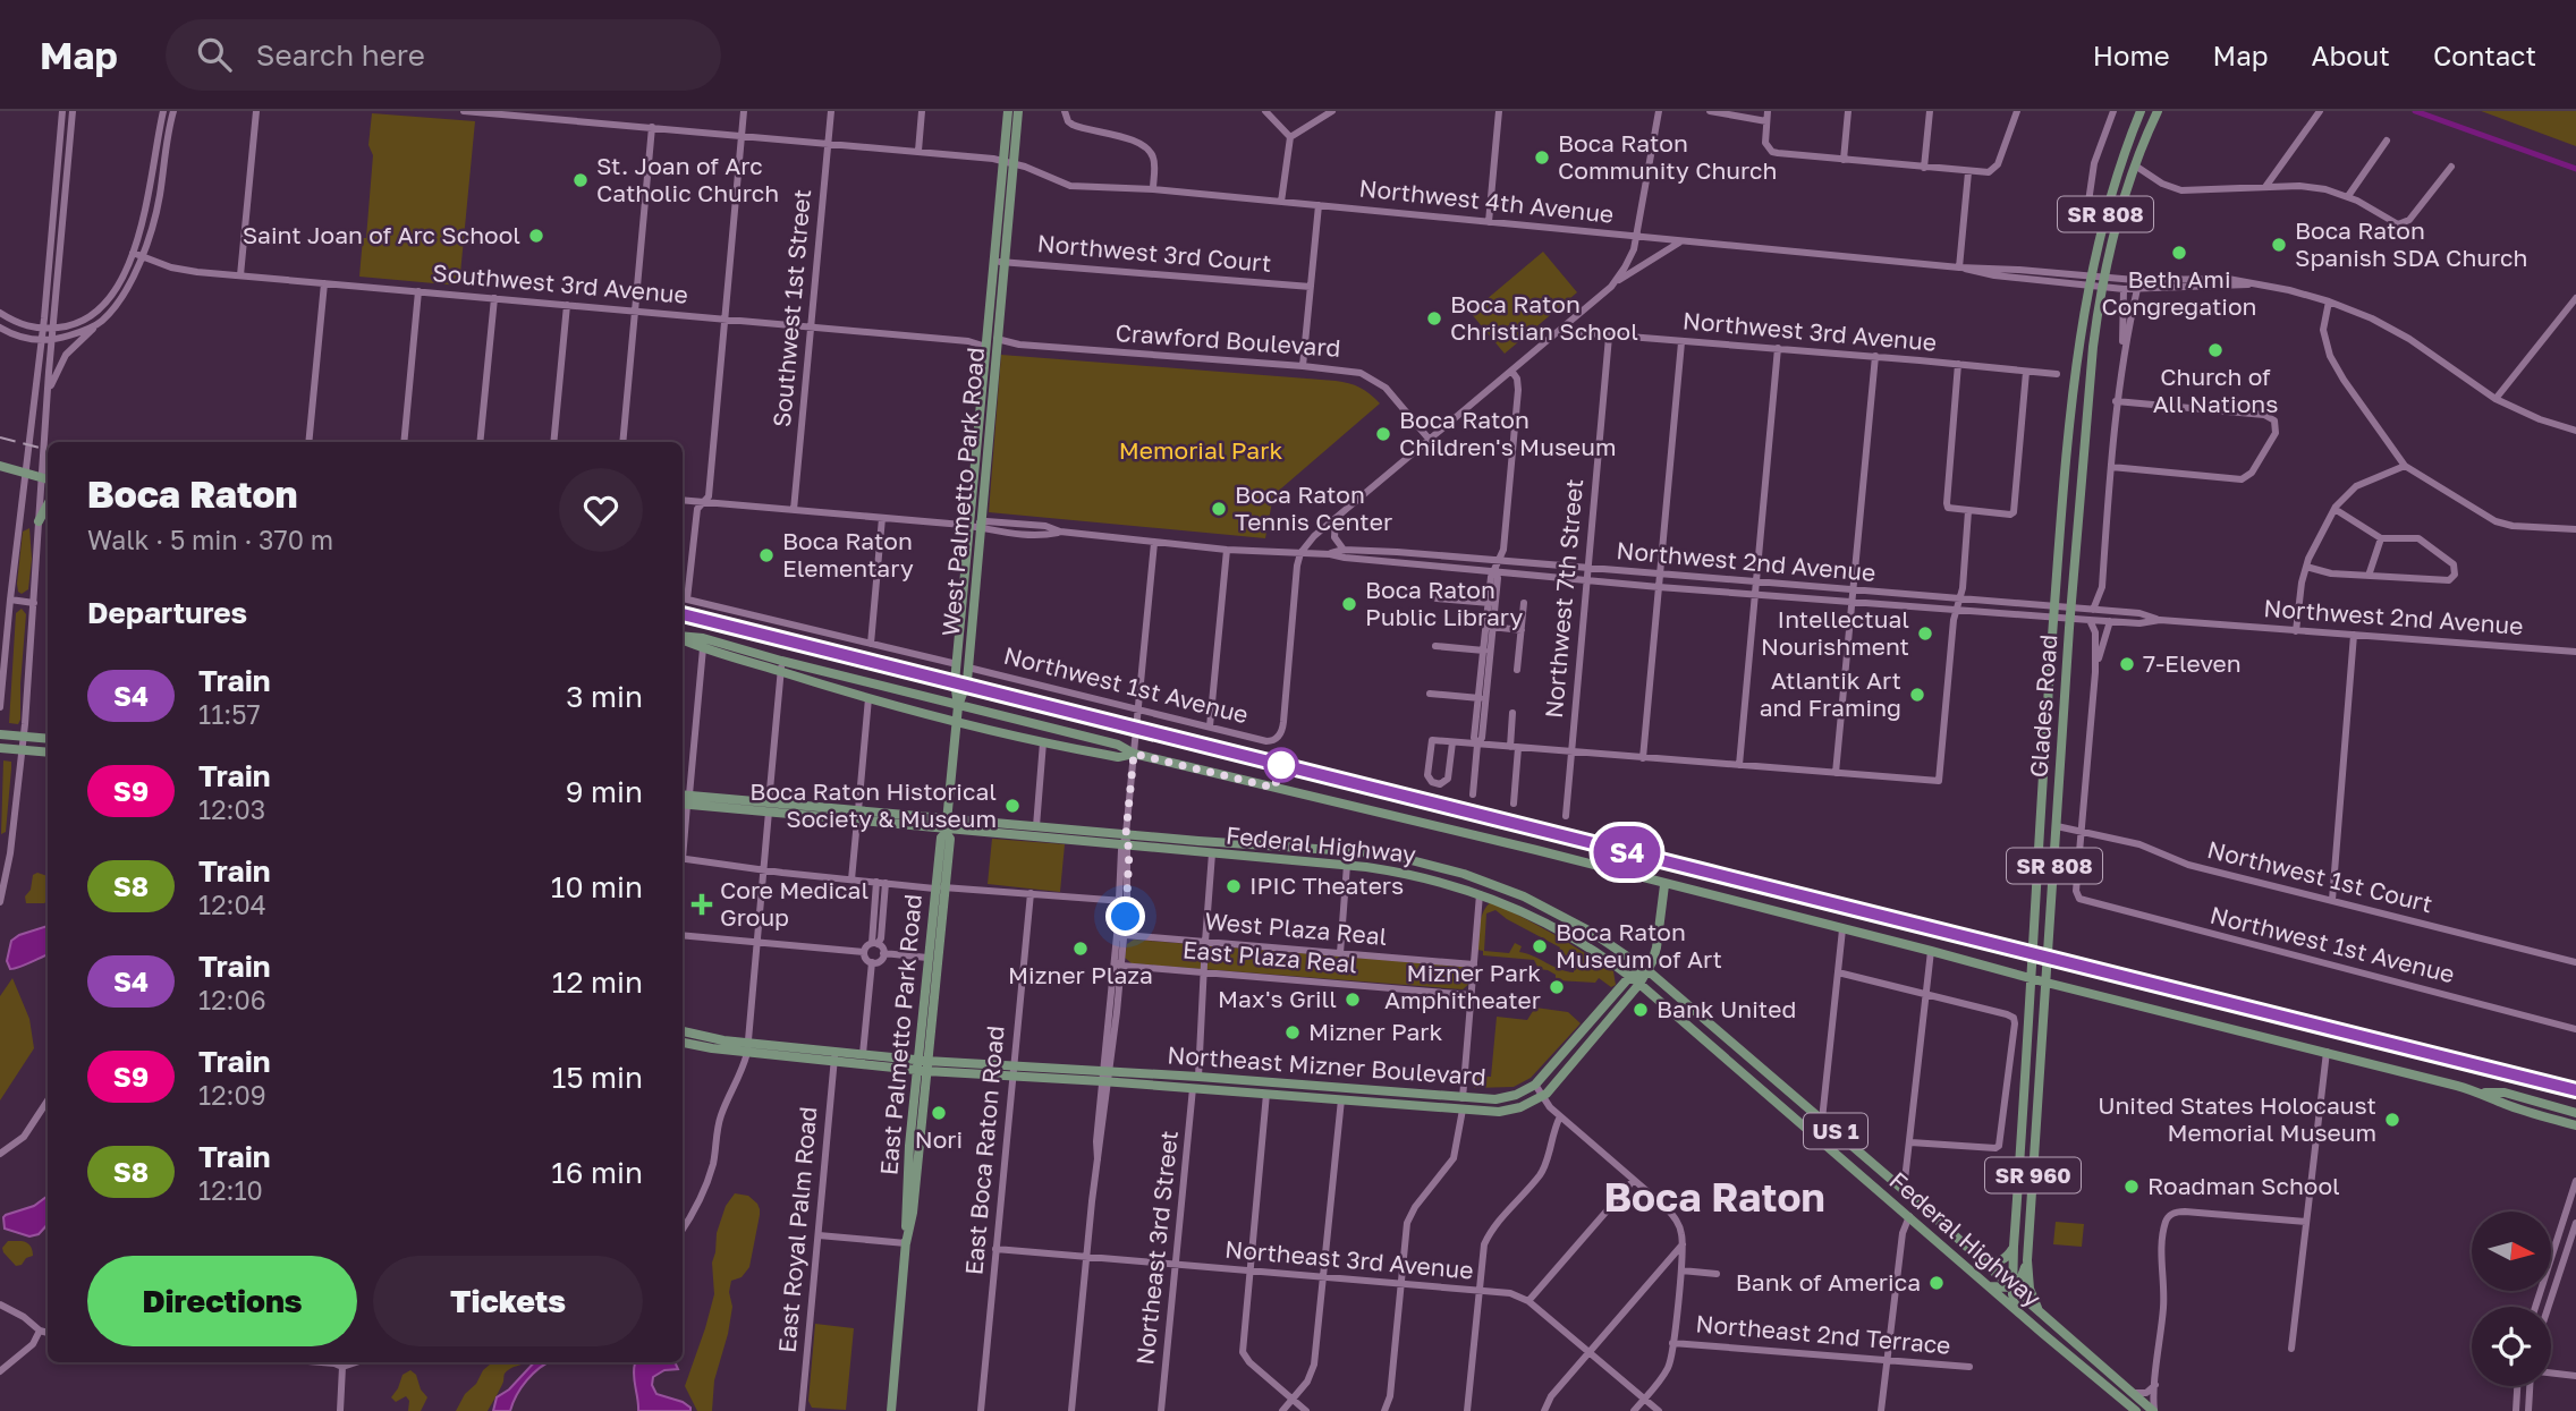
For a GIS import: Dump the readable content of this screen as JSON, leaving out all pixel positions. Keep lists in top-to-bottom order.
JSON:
{
  "streets": {
    "main road": [
      "SR 808",
      "West Palmetto Park Road",
      "Glades Road",
      "Federal Highway",
      "East Palmetto Park Road",
      "Northeast Mizner Boulevard",
      "US 1",
      "SR 960"
    ],
    "street": [
      "Northwest 4th Avenue",
      "Northwest 3rd Court",
      "Southwest 3rd Avenue",
      "Southwest 1st Street",
      "Northwest 3rd Avenue",
      "Crawford Boulevard",
      "Northwest 2nd Avenue",
      "Northwest 7th Street",
      "Northwest 1st Avenue",
      "Northwest 1st Court",
      "West Plaza Real",
      "East Plaza Real",
      "East Boca Raton Road",
      "East Royal Palm Road",
      "Northeast 3rd Street",
      "Northeast 3rd Avenue",
      "Northeast 2nd Terrace"
    ]
  },
  "crossings": [
    ["Northwest 4th Avenue", "Southwest 1st Street"],
    ["Northwest 4th Avenue", "West Palmetto Park Road"],
    ["Northwest 4th Avenue", "Glades Road"],
    ["Northwest 3rd Court", "West Palmetto Park Road"],
    ["Southwest 3rd Avenue", "Southwest 1st Street"],
    ["Southwest 3rd Avenue", "West Palmetto Park Road"],
    ["Southwest 1st Street", "Northwest 2nd Avenue"],
    ["Northwest 3rd Avenue", "Northwest 7th Street"],
    ["Crawford Boulevard", "West Palmetto Park Road"],
    ["West Palmetto Park Road", "Northwest 2nd Avenue"],
    ["West Palmetto Park Road", "Northwest 1st Avenue"],
    ["West Palmetto Park Road", "East Palmetto Park Road"],
    ["Northwest 2nd Avenue", "Northwest 7th Street"],
    ["Northwest 2nd Avenue", "Northwest 1st Avenue"],
    ["Northwest 2nd Avenue", "Glades Road"],
    ["Northwest 1st Avenue", "Northwest 1st Court"],
    ["Glades Road", "Federal Highway"],
    ["Glades Road", "Northwest 1st Court"],
    ["Glades Road", "US 1"],
    ["Federal Highway", "East Palmetto Park Road"],
    ["Federal Highway", "Northeast Mizner Boulevard"],
    ["Federal Highway", "US 1"],
    ["East Palmetto Park Road", "Northeast Mizner Boulevard"],
    ["Northeast Mizner Boulevard", "East Boca Raton Road"],
    ["Northeast Mizner Boulevard", "Northeast 3rd Street"],
    ["East Boca Raton Road", "Northeast 3rd Avenue"],
    ["Northeast 3rd Street", "Northeast 3rd Avenue"]
  ],
  "districts": ["Boca Raton"],
  "parks": ["Memorial Park"],
  "places": {
    "other": [
      "Boca Raton Community Church",
      "St. Joan of Arc Catholic Church",
      "Saint Joan of Arc School",
      "Boca Raton Spanish SDA Church",
      "Beth Ami Congregation",
      "Boca Raton Christian School",
      "Church of All Nations",
      "Boca Raton Children's Museum",
      "Boca Raton Tennis Center",
      "Boca Raton Elementary",
      "Boca Raton Public Library",
      "Intellectual Nourishment",
      "7-Eleven",
      "Atlantik Art and Framing",
      "Boca Raton Historical Society & Museum",
      "IPIC Theaters",
      "Boca Raton Museum of Art",
      "Mizner Plaza",
      "Mizner Park Amphitheater",
      "Max's Grill",
      "Bank United",
      "Mizner Park",
      "Nori",
      "United States Holocaust Memorial Museum",
      "Roadman School",
      "Bank of America"
    ],
    "health": ["Core Medical Group"]
  },
  "north": "right",
  "page": {
    "header": "Map",
    "search": "Search here",
    "nav": [
      "Home",
      "Map",
      "About",
      "Contact"
    ],
    "on_map": "S4",
    "heading": [
      ["Boca Raton", "Walk · 5 min · 370 m"],
      "Departures"
    ],
    "list": [
      {
        "mark": "S4",
        "name": "Train",
        "note": "11:57",
        "value": "3 min"
      },
      {
        "mark": "S9",
        "name": "Train",
        "note": "12:03",
        "value": "9 min"
      },
      {
        "mark": "S8",
        "name": "Train",
        "note": "12:04",
        "value": "10 min"
      },
      {
        "mark": "S4",
        "name": "Train",
        "note": "12:06",
        "value": "12 min"
      },
      {
        "mark": "S9",
        "name": "Train",
        "note": "12:09",
        "value": "15 min"
      },
      {
        "mark": "S8",
        "name": "Train",
        "note": "12:10",
        "value": "16 min"
      }
    ],
    "buttons": ["Directions", "Tickets"]
  }
}
